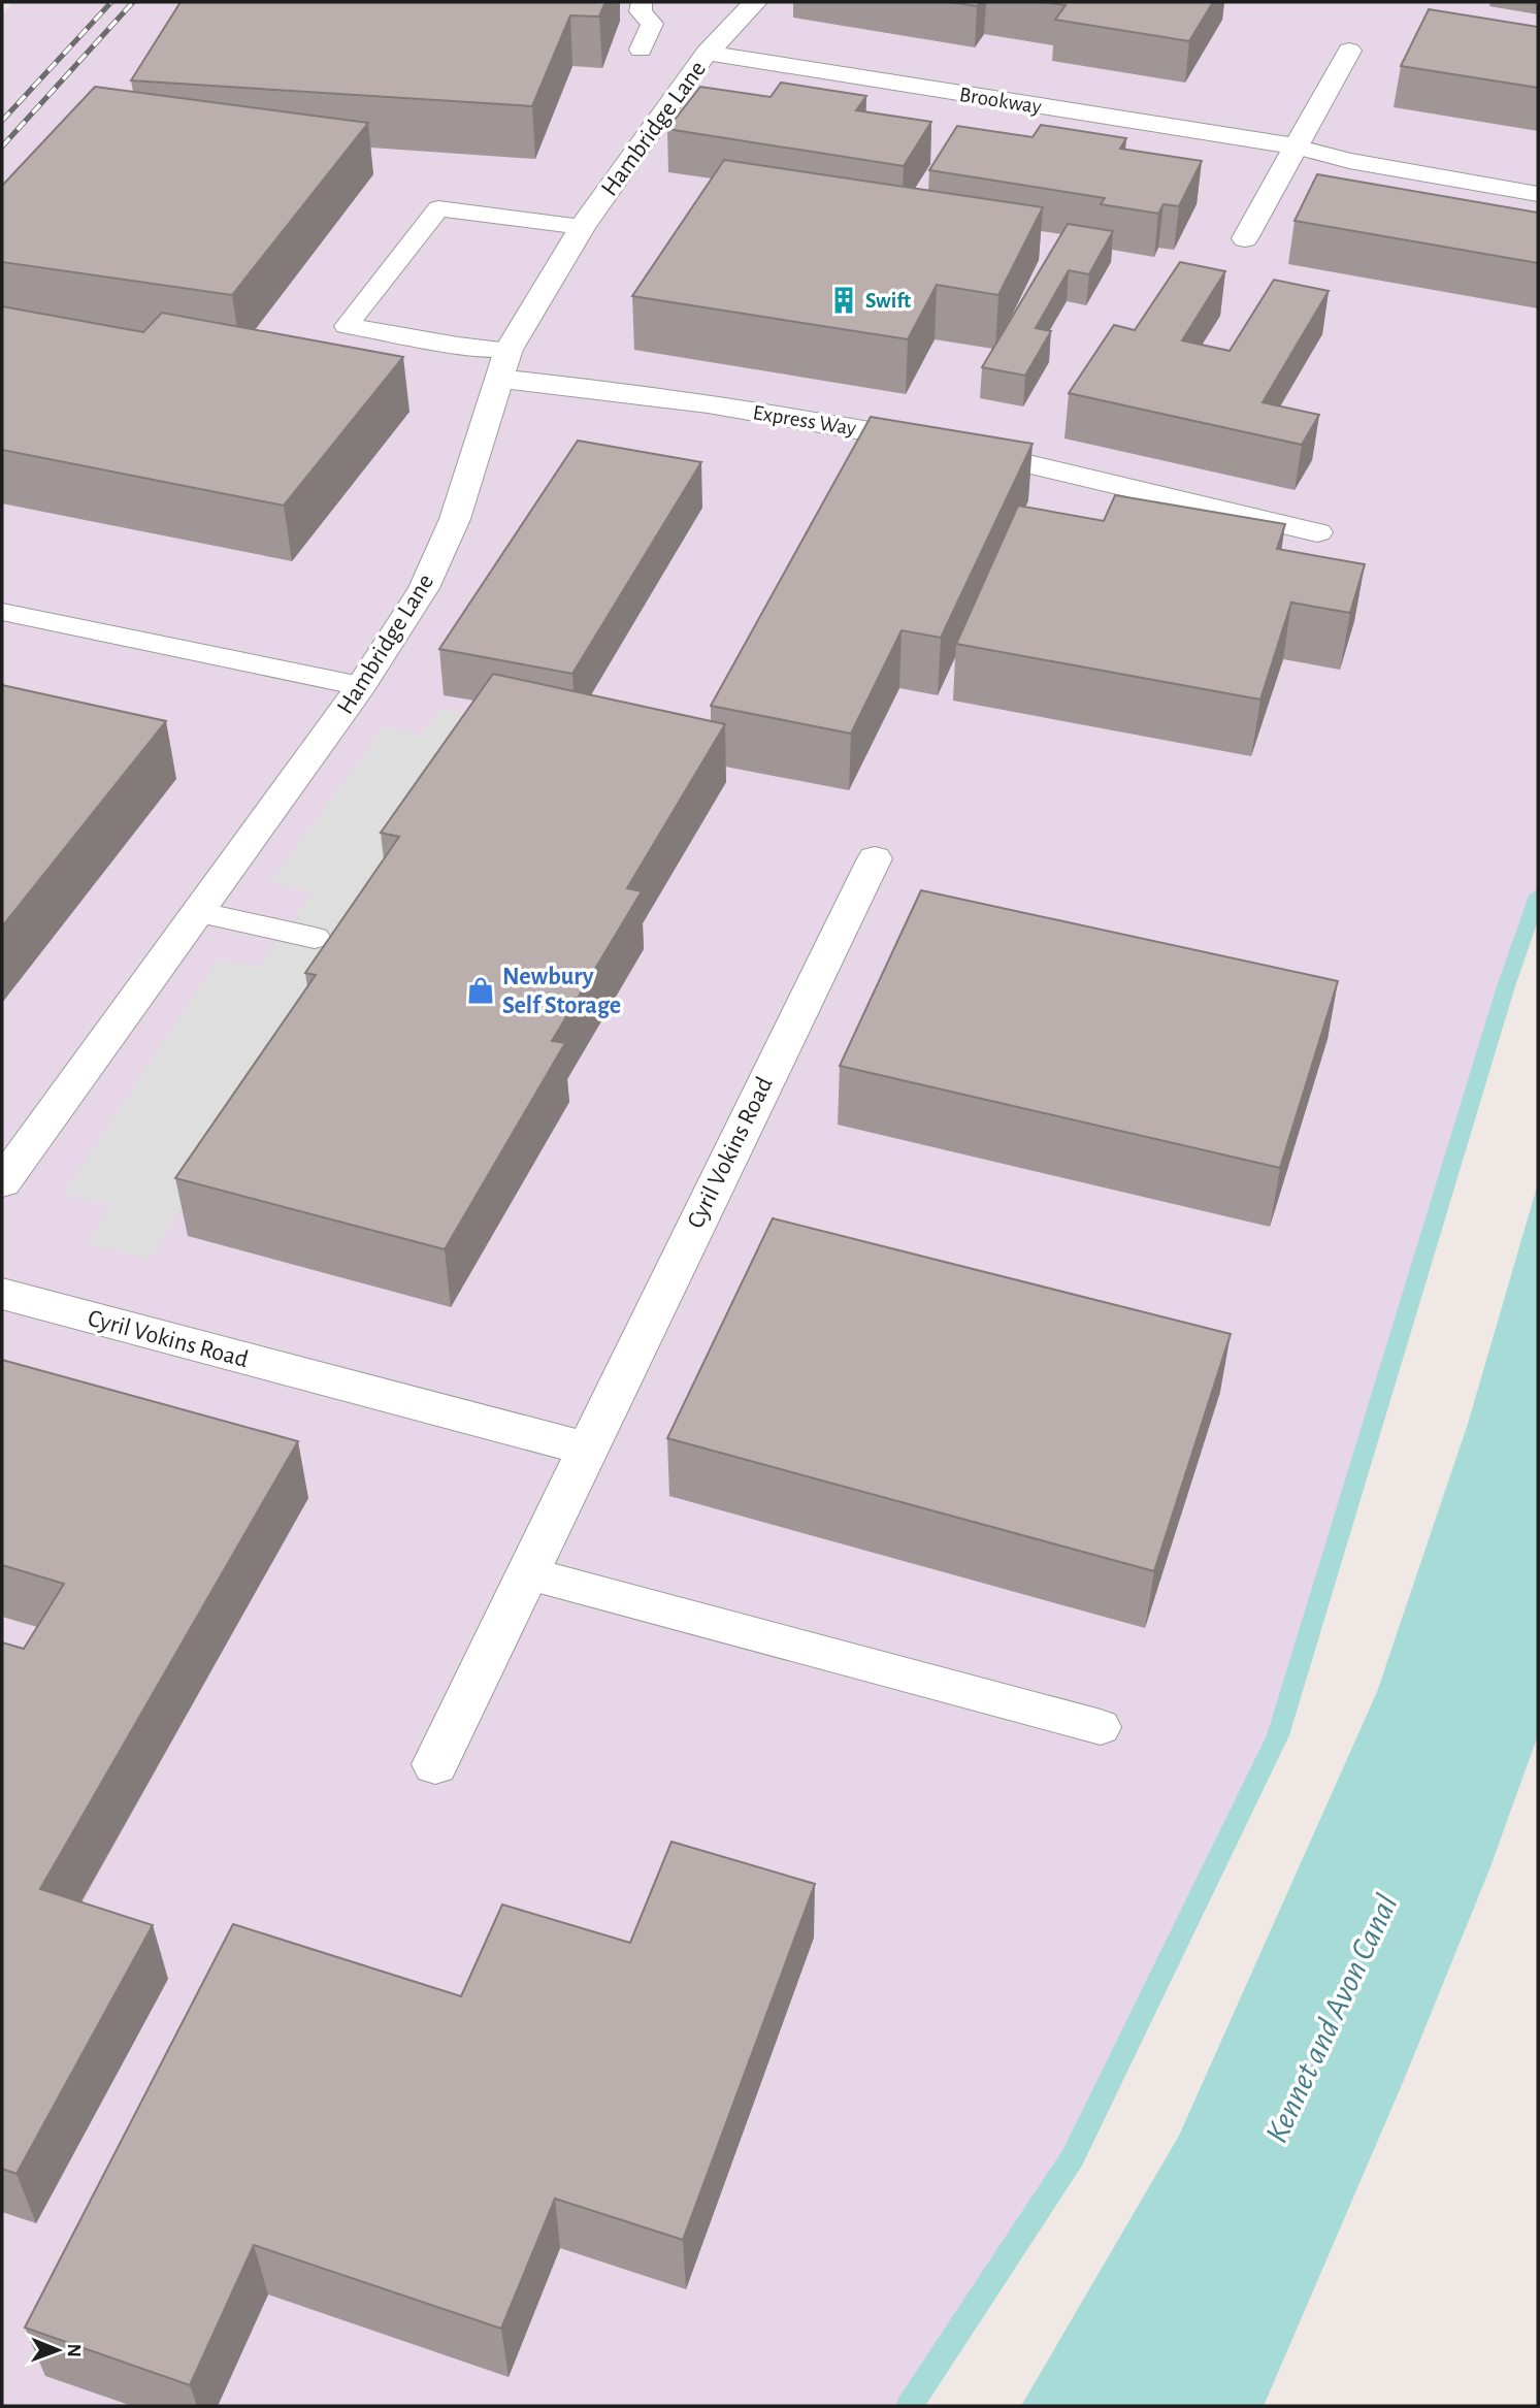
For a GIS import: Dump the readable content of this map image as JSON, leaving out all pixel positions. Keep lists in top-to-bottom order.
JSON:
{
  "streets": {
    "street": [
      "Brookway",
      "Hambridge Lane",
      "Express Way",
      "Cyril Vokins Road"
    ]
  },
  "crossings": [
    ["Brookway", "Hambridge Lane"],
    ["Hambridge Lane", "Express Way"]
  ],
  "water": ["Kennet and Avon Canal"],
  "places": {
    "building": ["Swift"],
    "shop": ["Newbury Self Storage"]
  },
  "north": "right"
}
